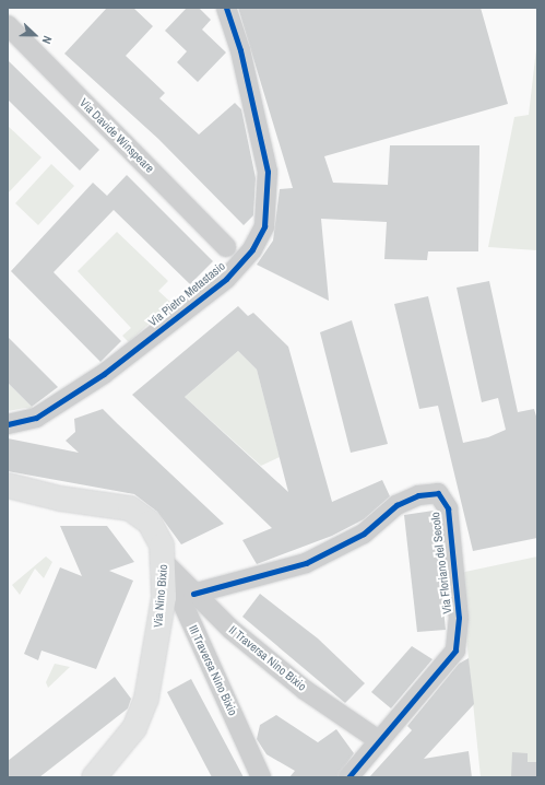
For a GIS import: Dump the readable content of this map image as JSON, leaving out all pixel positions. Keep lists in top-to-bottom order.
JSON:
{
  "streets": {
    "street": [
      "Via Davide Winspeare",
      "Via Pietro Metastasio",
      "Via Floriano del Secolo",
      "Via Nino Bixio",
      "II Traversa Nino Bixio",
      "III Traversa Nino Bixio"
    ]
  },
  "crossings": [
    ["Via Floriano del Secolo", "II Traversa Nino Bixio"],
    ["Via Nino Bixio", "II Traversa Nino Bixio"],
    ["Via Nino Bixio", "III Traversa Nino Bixio"],
    ["II Traversa Nino Bixio", "III Traversa Nino Bixio"]
  ],
  "north": "right"
}
